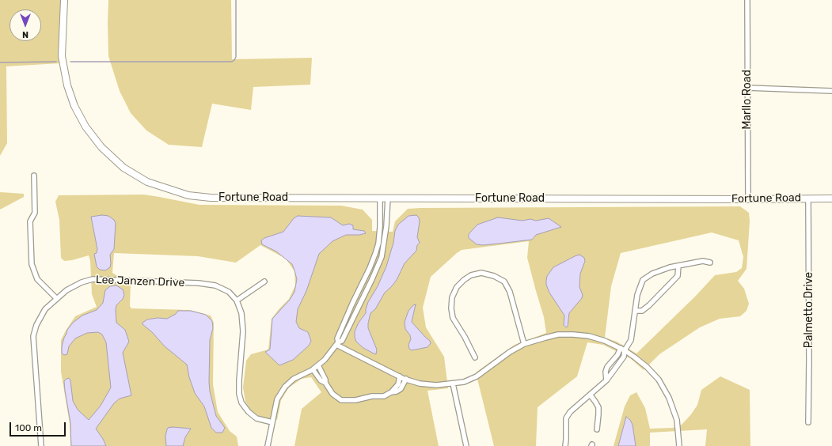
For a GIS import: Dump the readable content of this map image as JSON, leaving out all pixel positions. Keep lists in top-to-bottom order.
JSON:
{
  "streets": {
    "street": [
      "Marllo Road",
      "Fortune Road",
      "Lee Janzen Drive",
      "Palmetto Drive"
    ]
  },
  "crossings": [
    ["Marllo Road", "Fortune Road"],
    ["Fortune Road", "Palmetto Drive"]
  ],
  "scale_bar": "100 m",
  "north": "bottom"
}
